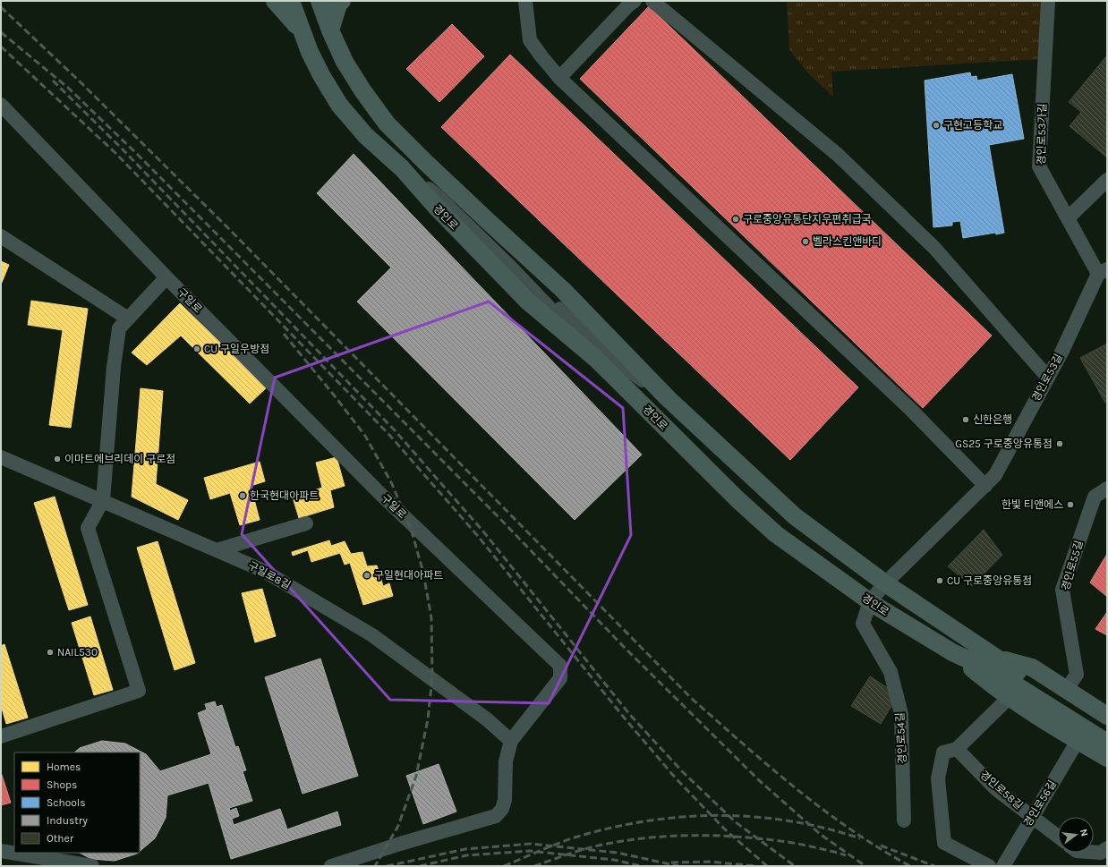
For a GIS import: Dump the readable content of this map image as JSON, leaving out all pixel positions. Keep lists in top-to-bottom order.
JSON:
{
  "streets": {
    "main road": ["경인로"],
    "street": [
      "경인로53가길",
      "구일로",
      "경인로53길",
      "경인로55길",
      "구일로8길",
      "경인로54길",
      "경인로58길",
      "경인로56길"
    ]
  },
  "crossings": [
    ["경인로53가길", "경인로53길"],
    ["경인로", "경인로53길"],
    ["경인로", "경인로54길"],
    ["구일로", "구일로8길"],
    ["경인로53길", "경인로54길"],
    ["경인로58길", "경인로56길"]
  ],
  "places": [
    "구현고등학교",
    "구로중앙유통단지우편취급국",
    "벨라스킨앤바디",
    "CU 구일우방점",
    "신한은행",
    "GS25 구로중앙유통점",
    "이마트에브리데이 구로점",
    "한국현대아파트",
    "한빛 티앤에스",
    "구일현대아파트",
    "CU 구로중앙유통점",
    "NAIL530"
  ],
  "legend": [
    "Homes",
    "Shops",
    "Schools",
    "Industry",
    "Other"
  ],
  "north": "right"
}
